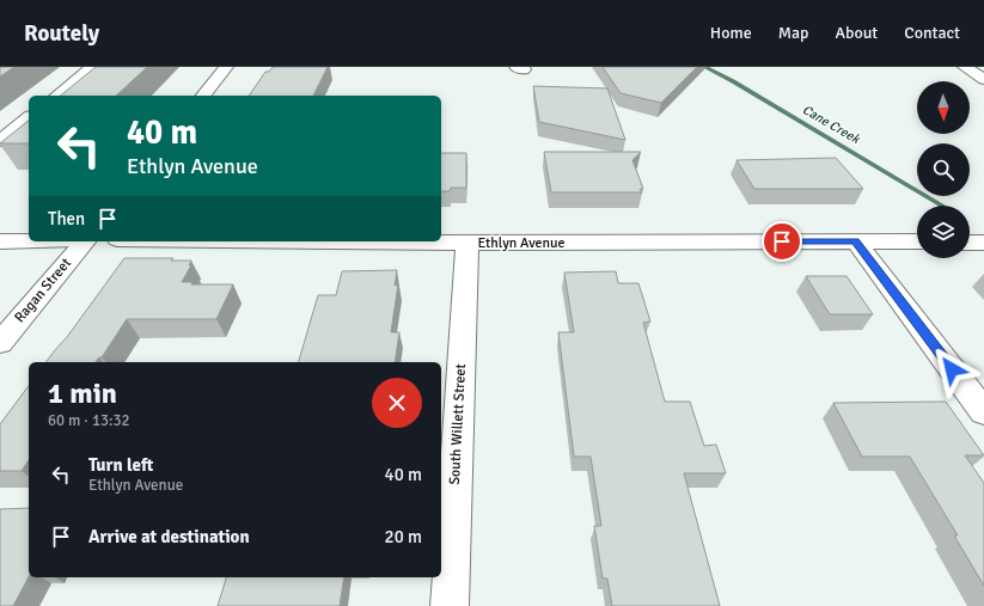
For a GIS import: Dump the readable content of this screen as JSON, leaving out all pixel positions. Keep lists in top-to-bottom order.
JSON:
{
  "streets": {
    "street": ["Ethlyn Avenue", "Ragan Street", "South Willett Street"]
  },
  "crossings": [
    ["Ethlyn Avenue", "South Willett Street"]
  ],
  "water": ["Cane Creek"],
  "north": "bottom",
  "page": {
    "header": "Routely",
    "nav": [
      "Home",
      "Map",
      "About",
      "Contact"
    ],
    "turn": ["40 m", "Ethlyn Avenue"],
    "then": "Then",
    "heading": ["1 min", "60 m · 13:32"],
    "list": [
      {
        "name": "Turn left",
        "note": "Ethlyn Avenue",
        "value": "40 m"
      },
      {
        "name": "Arrive at destination",
        "value": "20 m"
      }
    ]
  }
}
